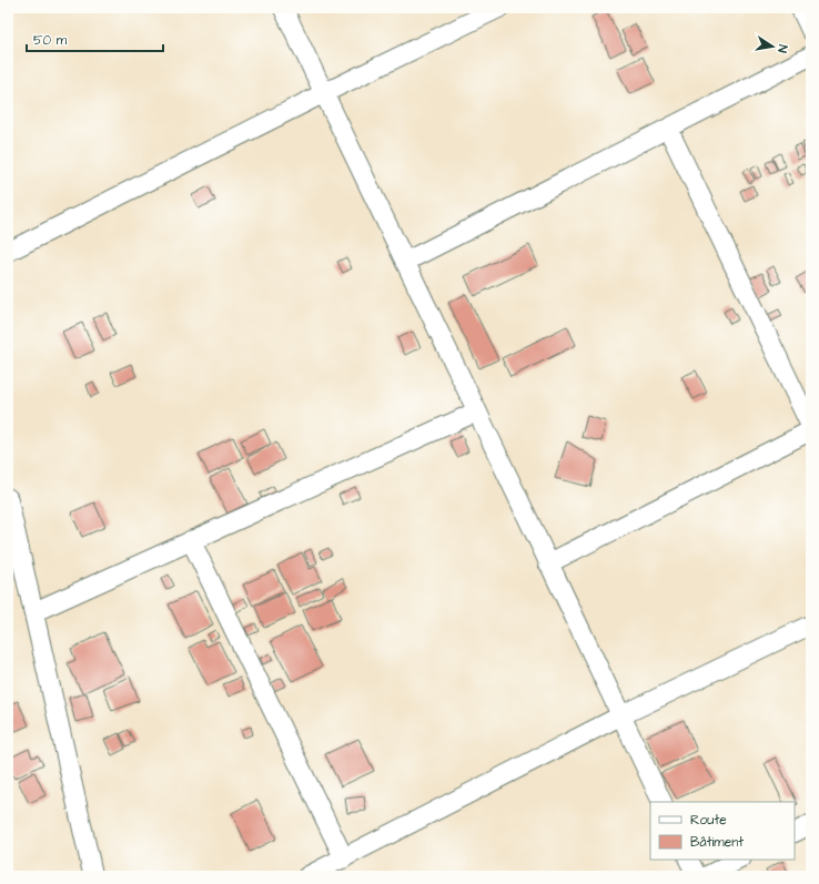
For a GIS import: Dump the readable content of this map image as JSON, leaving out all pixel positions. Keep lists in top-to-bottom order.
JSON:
{
  "legend": ["Route", "Bâtiment"],
  "scale_bar": "50 m",
  "north": "right"
}
